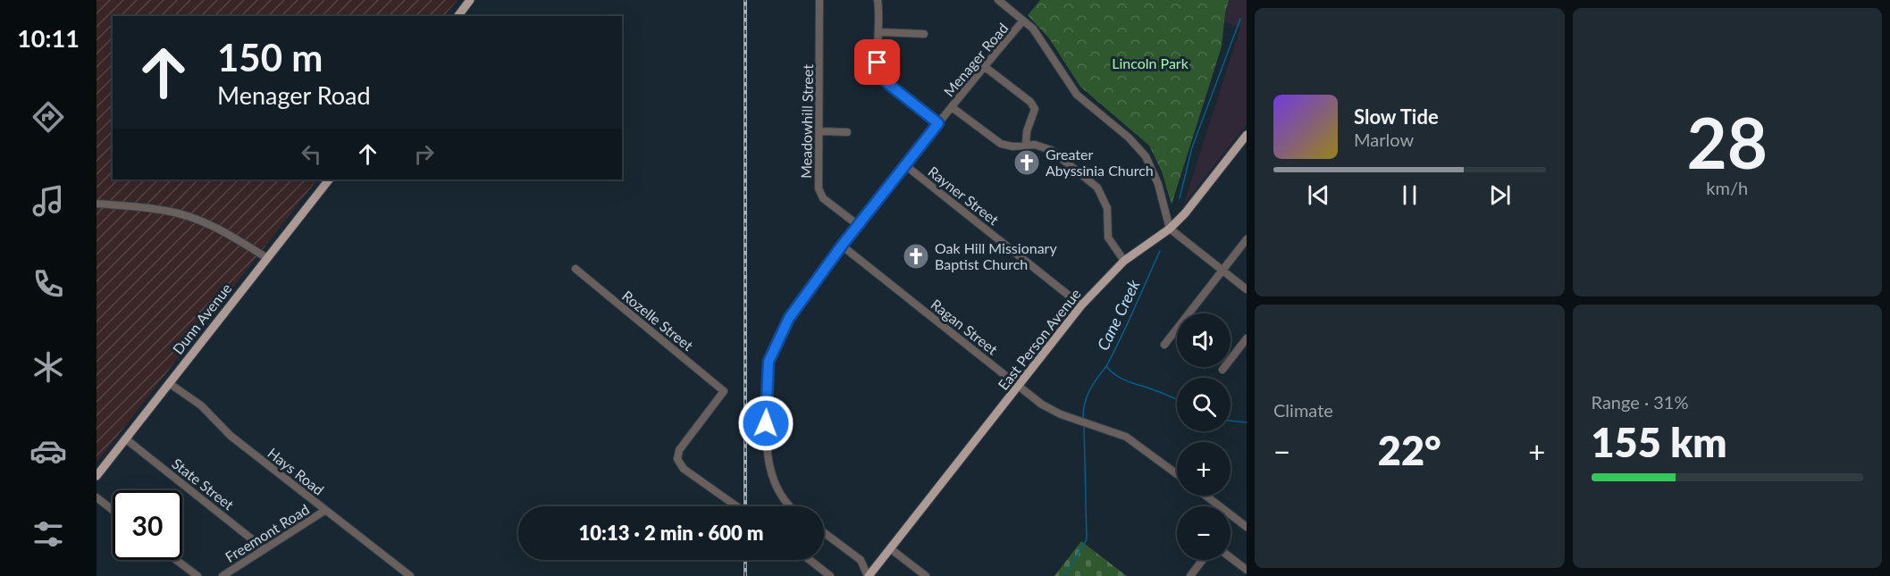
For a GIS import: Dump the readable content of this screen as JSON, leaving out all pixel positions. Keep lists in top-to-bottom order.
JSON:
{
  "streets": {
    "main road": ["Dunn Avenue", "East Person Avenue"],
    "street": [
      "Menager Road",
      "Meadowhill Street",
      "Rayner Street",
      "Rozelle Street",
      "Ragan Street",
      "Hays Road",
      "State Street",
      "Freemont Road"
    ]
  },
  "crossings": [
    ["Menager Road", "Meadowhill Street"],
    ["Menager Road", "Rayner Street"],
    ["Menager Road", "Ragan Street"],
    ["Rayner Street", "East Person Avenue"],
    ["Dunn Avenue", "Hays Road"],
    ["Dunn Avenue", "State Street"],
    ["Ragan Street", "East Person Avenue"],
    ["Hays Road", "Freemont Road"],
    ["State Street", "Freemont Road"]
  ],
  "water": ["Cane Creek"],
  "parks": ["Lincoln Park"],
  "places": {
    "church": ["Greater Abyssinia Church", "Oak Hill Missionary Baptist Church"]
  },
  "page": {
    "tabs": "10:11",
    "tile": [
      ["28", "km/h"],
      "Climate",
      ["Range · 31%", "155 km"]
    ],
    "turn": ["150 m", "Menager Road"],
    "song": ["Slow Tide", "Marlow"],
    "map_buttons": ["+", "−"],
    "heat": ["−", "22°", "+"],
    "limit": "30",
    "trip": "10:13 · 2 min · 600 m"
  }
}
